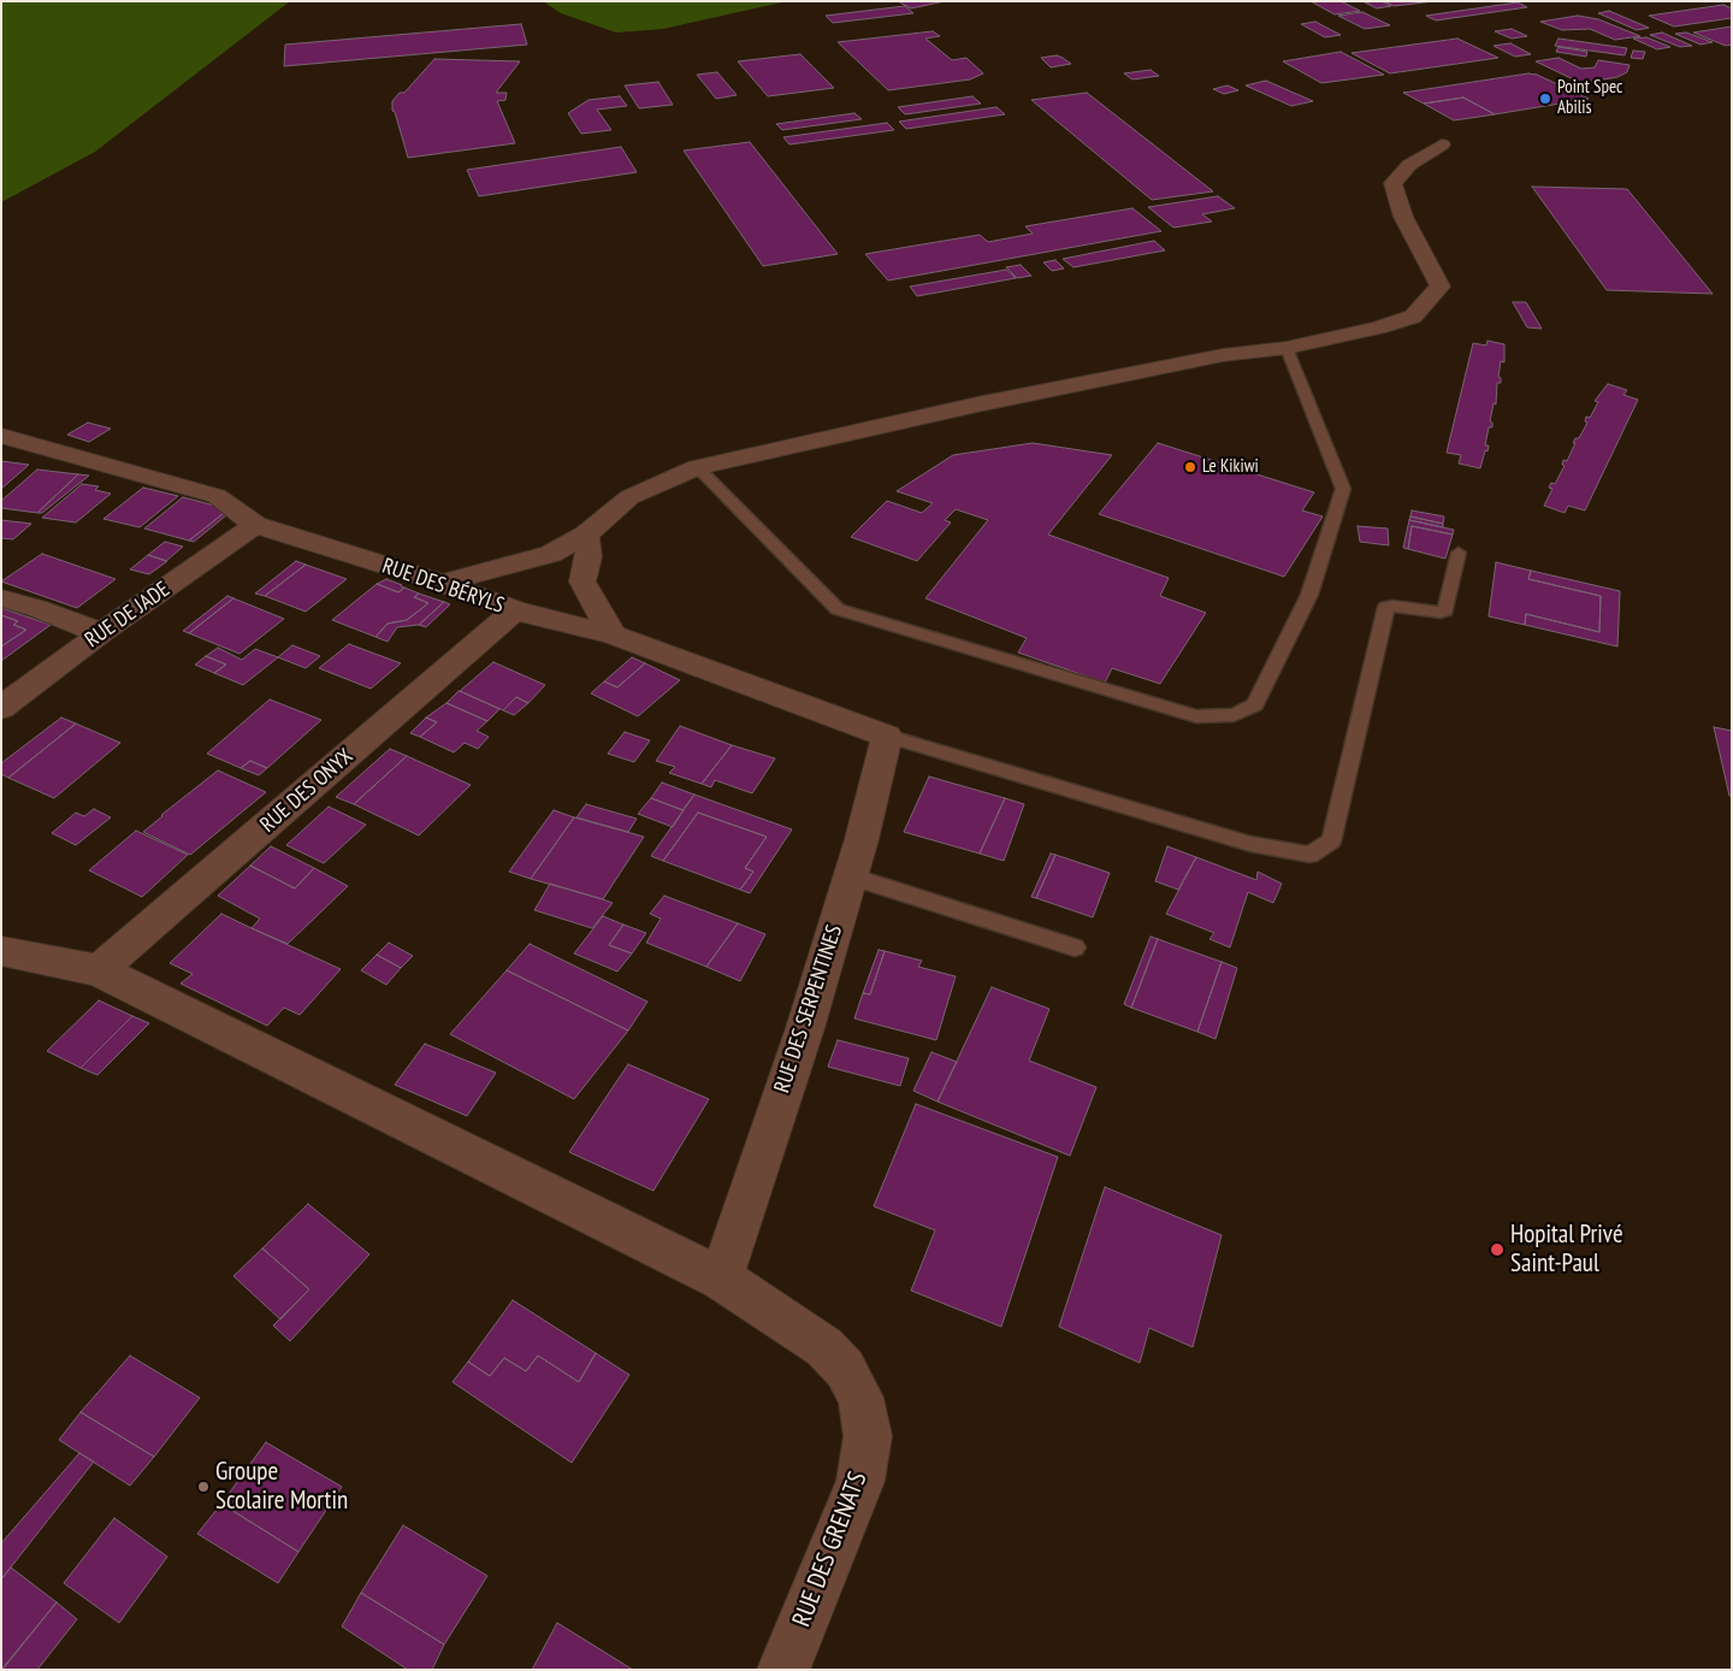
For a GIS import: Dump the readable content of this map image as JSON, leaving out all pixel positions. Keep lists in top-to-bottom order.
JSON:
{
  "streets": {
    "street": [
      "RUE DES BÉRYLS",
      "RUE DE JADE",
      "RUE DES ONYX",
      "RUE DES SERPENTINES",
      "RUE DES GRENATS"
    ]
  },
  "crossings": [
    ["RUE DES BÉRYLS", "RUE DE JADE"],
    ["RUE DES BÉRYLS", "RUE DES ONYX"],
    ["RUE DES BÉRYLS", "RUE DES SERPENTINES"],
    ["RUE DES ONYX", "RUE DES GRENATS"],
    ["RUE DES SERPENTINES", "RUE DES GRENATS"]
  ],
  "places": [
    "Point Spec Abilis",
    "Le Kikiwi",
    "Hopital Privé Saint-Paul",
    "Groupe Scolaire Mortin"
  ]
}
